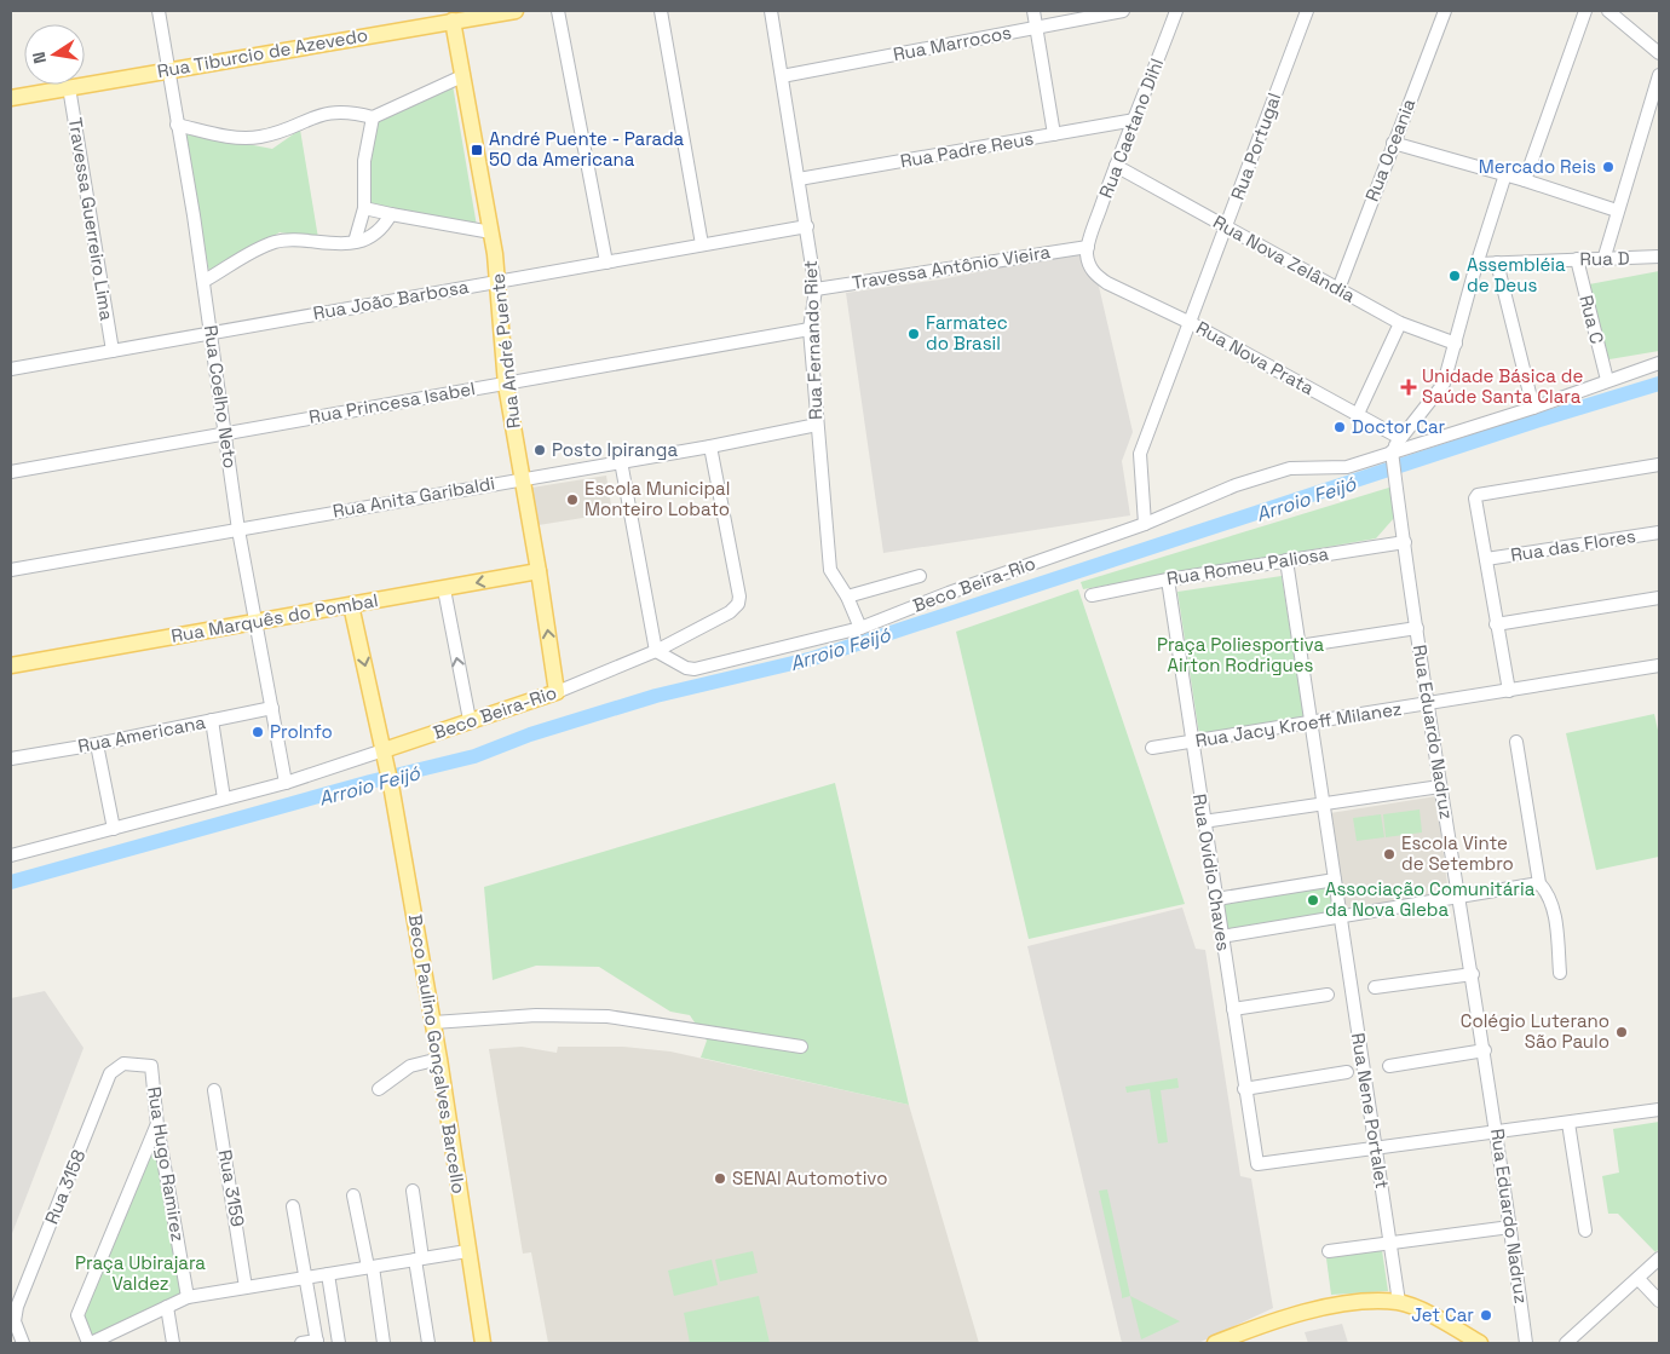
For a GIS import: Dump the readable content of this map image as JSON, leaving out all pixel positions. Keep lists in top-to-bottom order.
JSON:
{
  "streets": {
    "main road": [
      "Rua Tiburcio de Azevedo",
      "Rua André Puente",
      "Beco Beira-Rio",
      "Rua Marquês do Pombal",
      "Beco Paulino Gonçalves Barcello"
    ],
    "street": [
      "Rua Marrocos",
      "Rua Caetano Dihl",
      "Rua Portugal",
      "Rua Padre Reus",
      "Rua Oceania",
      "Travessa Guerreiro Lima",
      "Rua Nova Zelândia",
      "Rua D",
      "Travessa Antônio Vieira",
      "Rua João Barbosa",
      "Rua C",
      "Rua Fernando Riet",
      "Rua Nova Prata",
      "Rua Coelho Neto",
      "Rua Princesa Isabel",
      "Rua Anita Garibaldi",
      "Rua das Flores",
      "Rua Romeu Paliosa",
      "Rua Jacy Kroeff Milanez",
      "Rua Eduardo Nadruz",
      "Rua Americana",
      "Rua Ovídio Chaves",
      "Rua Nene Portalet",
      "Rua Hugo Ramirez",
      "Rua 3158",
      "Rua 3159"
    ]
  },
  "crossings": [
    ["Rua Marrocos", "Rua Fernando Riet"],
    ["Rua Tiburcio de Azevedo", "Travessa Guerreiro Lima"],
    ["Rua Tiburcio de Azevedo", "Rua André Puente"],
    ["Rua Tiburcio de Azevedo", "Rua Coelho Neto"],
    ["Rua Caetano Dihl", "Rua Padre Reus"],
    ["Rua Caetano Dihl", "Rua Nova Zelândia"],
    ["Rua Caetano Dihl", "Travessa Antônio Vieira"],
    ["Rua Caetano Dihl", "Rua Nova Prata"],
    ["Rua Portugal", "Rua Nova Zelândia"],
    ["Rua Portugal", "Rua Nova Prata"],
    ["Rua Portugal", "Beco Beira-Rio"],
    ["Rua Padre Reus", "Rua Fernando Riet"],
    ["Rua Oceania", "Rua Nova Zelândia"],
    ["Travessa Guerreiro Lima", "Rua João Barbosa"],
    ["Rua D", "Rua C"],
    ["Travessa Antônio Vieira", "Rua Fernando Riet"],
    ["Travessa Antônio Vieira", "Rua Nova Prata"],
    ["Rua João Barbosa", "Rua Fernando Riet"],
    ["Rua João Barbosa", "Rua André Puente"],
    ["Rua João Barbosa", "Rua Coelho Neto"],
    ["Rua C", "Beco Beira-Rio"],
    ["Rua Fernando Riet", "Rua Princesa Isabel"],
    ["Rua Fernando Riet", "Rua Anita Garibaldi"],
    ["Rua Fernando Riet", "Beco Beira-Rio"],
    ["Rua André Puente", "Rua Princesa Isabel"],
    ["Rua André Puente", "Rua Anita Garibaldi"],
    ["Rua André Puente", "Beco Beira-Rio"],
    ["Rua André Puente", "Rua Marquês do Pombal"],
    ["Rua Coelho Neto", "Rua Princesa Isabel"],
    ["Rua Coelho Neto", "Rua Anita Garibaldi"],
    ["Rua Coelho Neto", "Beco Beira-Rio"],
    ["Rua Coelho Neto", "Rua Marquês do Pombal"],
    ["Rua Coelho Neto", "Rua Americana"],
    ["Rua Romeu Paliosa", "Rua Eduardo Nadruz"],
    ["Rua Romeu Paliosa", "Rua Ovídio Chaves"],
    ["Rua Romeu Paliosa", "Rua Nene Portalet"],
    ["Beco Beira-Rio", "Rua Eduardo Nadruz"],
    ["Beco Beira-Rio", "Beco Paulino Gonçalves Barcello"],
    ["Rua Marquês do Pombal", "Beco Paulino Gonçalves Barcello"],
    ["Rua Jacy Kroeff Milanez", "Rua Eduardo Nadruz"],
    ["Rua Jacy Kroeff Milanez", "Rua Ovídio Chaves"],
    ["Rua Jacy Kroeff Milanez", "Rua Nene Portalet"],
    ["Rua Ovídio Chaves", "Rua Nene Portalet"],
    ["Rua Hugo Ramirez", "Rua 3158"]
  ],
  "water": ["Arroio Feijó"],
  "parks": ["Praça Poliesportiva Airton Rodrigues", "Praça Ubirajara Valdez"],
  "places": {
    "transit": ["André Puente - Parada 50 da Americana"],
    "other": [
      "Mercado Reis",
      "Assembléia de Deus",
      "Farmatec do Brasil",
      "Doctor Car",
      "Posto Ipiranga",
      "Escola Municipal Monteiro Lobato",
      "ProInfo",
      "Escola Vinte de Setembro",
      "Associação Comunitária da Nova Gleba",
      "Colégio Luterano São Paulo",
      "SENAI Automotivo",
      "Jet Car"
    ],
    "health": ["Unidade Básica de Saúde Santa Clara"]
  },
  "north": "left"
}
